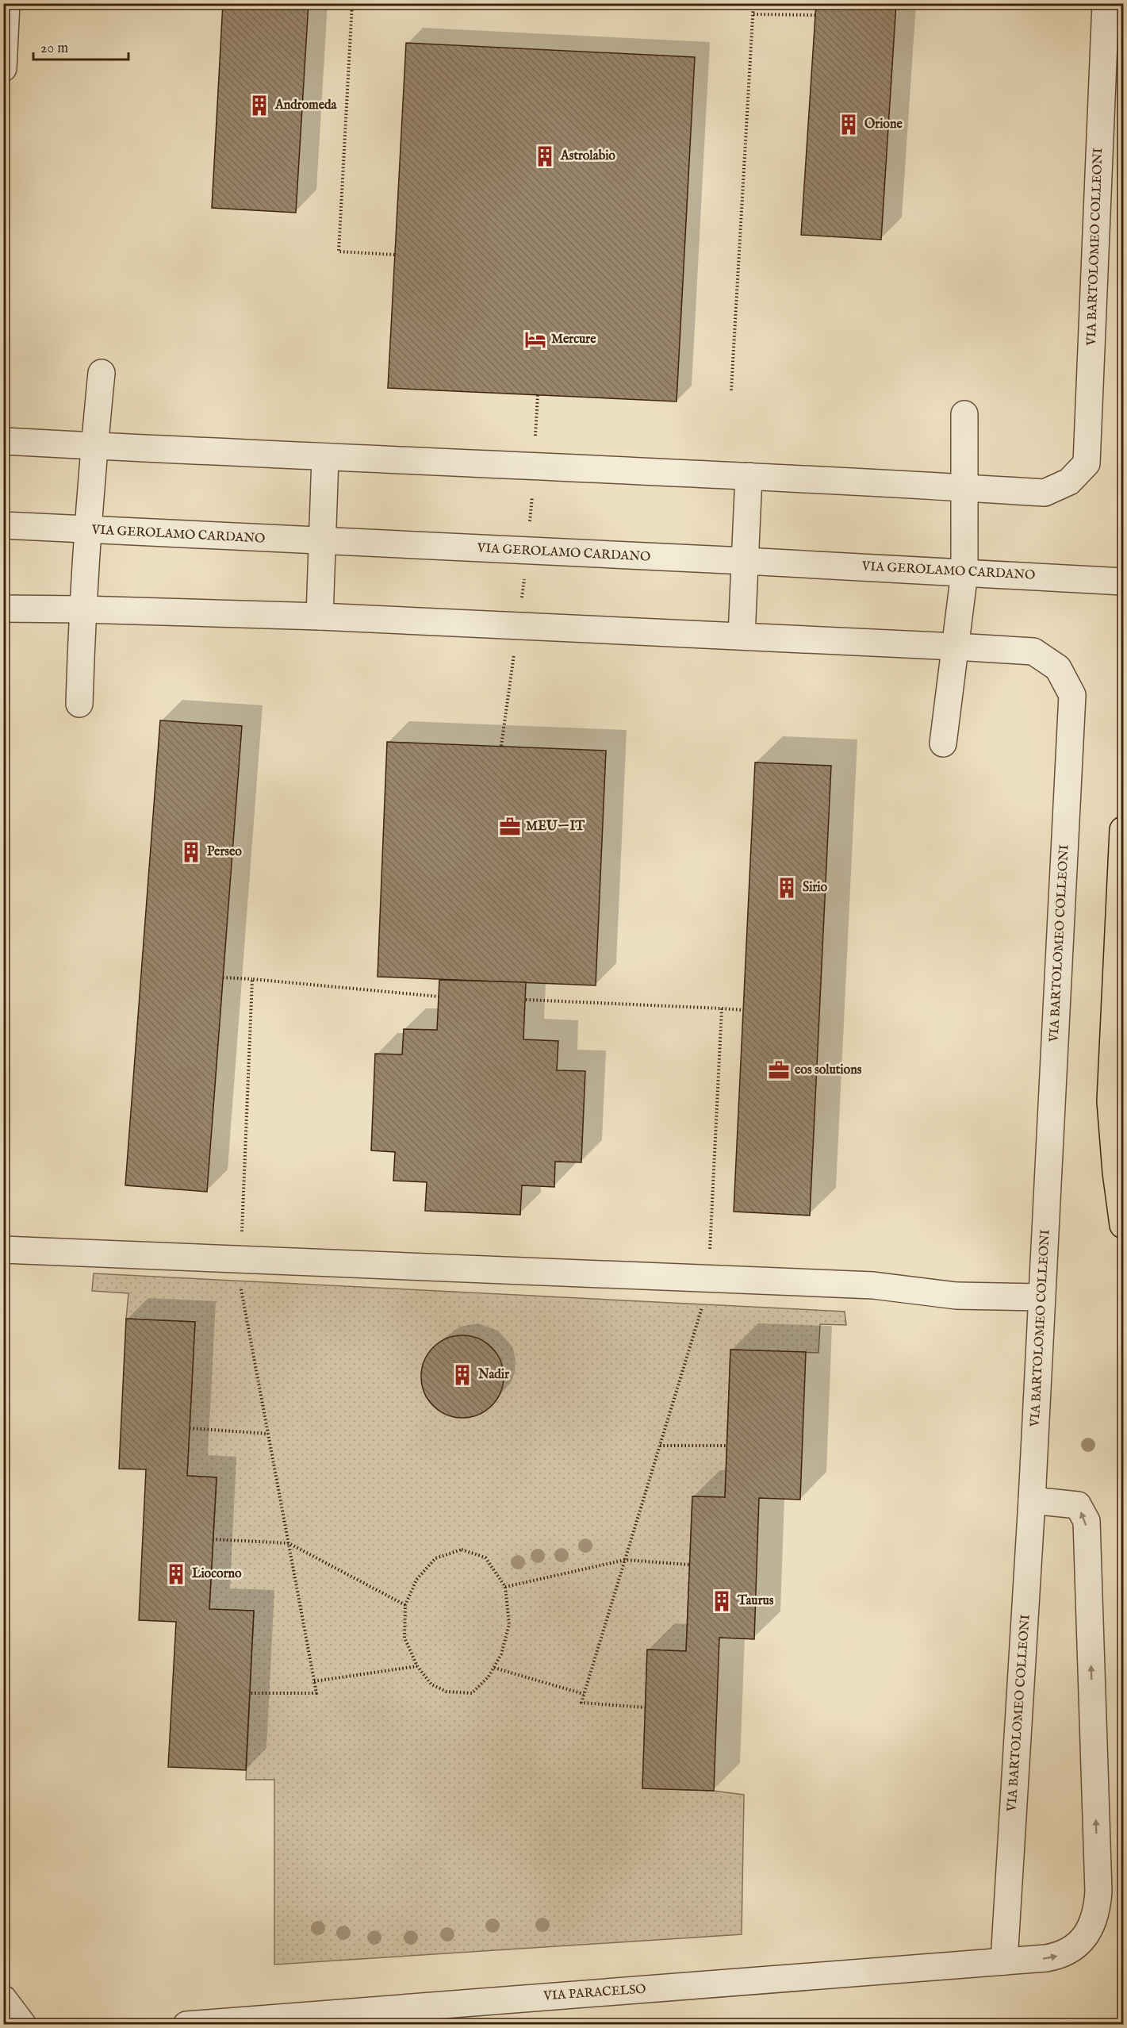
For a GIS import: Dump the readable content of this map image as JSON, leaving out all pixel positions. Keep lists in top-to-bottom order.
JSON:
{
  "streets": {
    "street": ["VIA BARTOLOMEO COLLEONI", "VIA GEROLAMO CARDANO", "VIA PARACELSO"]
  },
  "crossings": [
    ["VIA BARTOLOMEO COLLEONI", "VIA PARACELSO"]
  ],
  "places": {
    "building": [
      "Andromeda",
      "Orione",
      "Astrolabio",
      "Perseo",
      "Sirio",
      "Nadir",
      "Liocorno",
      "Taurus"
    ],
    "hotel": ["Mercure"],
    "office": ["MEUーIT", "eos solutions"]
  },
  "scale_bar": "20 m"
}
